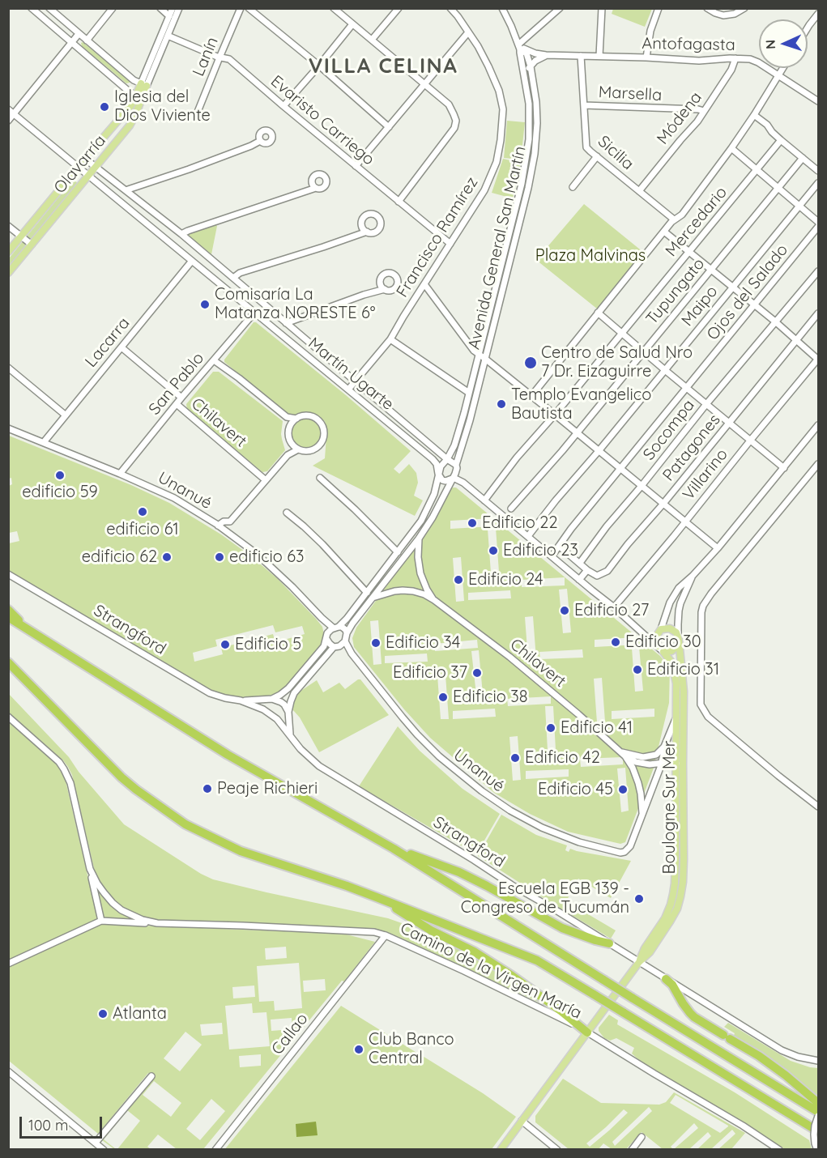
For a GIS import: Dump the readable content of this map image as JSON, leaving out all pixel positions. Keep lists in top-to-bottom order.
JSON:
{
  "streets": {
    "main road": ["Olavarría", "Boulogne Sur Mer"],
    "street": [
      "Antofagasta",
      "Lanín",
      "Marsella",
      "Módena",
      "Evaristo Carriego",
      "Sicilia",
      "Mercedario",
      "Francisco Ramírez",
      "Avenida General San Martín",
      "Tupungato",
      "Ojos del Salado",
      "Maipo",
      "Lacarra",
      "Martín Ugarte",
      "San Pablo",
      "Chilavert",
      "Socompa",
      "Patagones",
      "Villarino",
      "Unanué",
      "Strangford",
      "Camino de la Virgen María",
      "Callao"
    ]
  },
  "crossings": [
    ["Antofagasta", "Módena"],
    ["Antofagasta", "Sicilia"],
    ["Antofagasta", "Avenida General San Martín"],
    ["Lanín", "Evaristo Carriego"],
    ["Marsella", "Módena"],
    ["Marsella", "Sicilia"],
    ["Módena", "Sicilia"],
    ["Evaristo Carriego", "Olavarría"],
    ["Evaristo Carriego", "Francisco Ramírez"],
    ["Olavarría", "Martín Ugarte"],
    ["Francisco Ramírez", "Martín Ugarte"],
    ["Avenida General San Martín", "Martín Ugarte"],
    ["Avenida General San Martín", "Chilavert"],
    ["Avenida General San Martín", "Unanué"],
    ["Lacarra", "Martín Ugarte"],
    ["Lacarra", "Chilavert"],
    ["Lacarra", "Unanué"],
    ["Martín Ugarte", "San Pablo"],
    ["San Pablo", "Chilavert"],
    ["San Pablo", "Unanué"],
    ["Strangford", "Boulogne Sur Mer"],
    ["Boulogne Sur Mer", "Camino de la Virgen María"],
    ["Camino de la Virgen María", "Callao"]
  ],
  "districts": ["VILLA CELINA"],
  "parks": ["Plaza Malvinas"],
  "places": [
    "Iglesia del Dios Viviente",
    "Comisaría La Matanza NORESTE 6°",
    "Centro de Salud Nro 7 Dr. Eizaguirre",
    "Templo Evangelico Bautista",
    "edificio 59",
    "edificio 61",
    "Edificio 22",
    "Edificio 23",
    "edificio 62",
    "edificio 63",
    "Edificio 24",
    "Edificio 27",
    "Edificio 30",
    "Edificio 34",
    "Edificio 5",
    "Edificio 31",
    "Edificio 37",
    "Edificio 38",
    "Edificio 41",
    "Edificio 42",
    "Peaje Richieri",
    "Edificio 45",
    "Escuela EGB 139 - Congreso de Tucumán",
    "Atlanta",
    "Club Banco Central"
  ],
  "scale_bar": "100 m",
  "north": "left"
}
